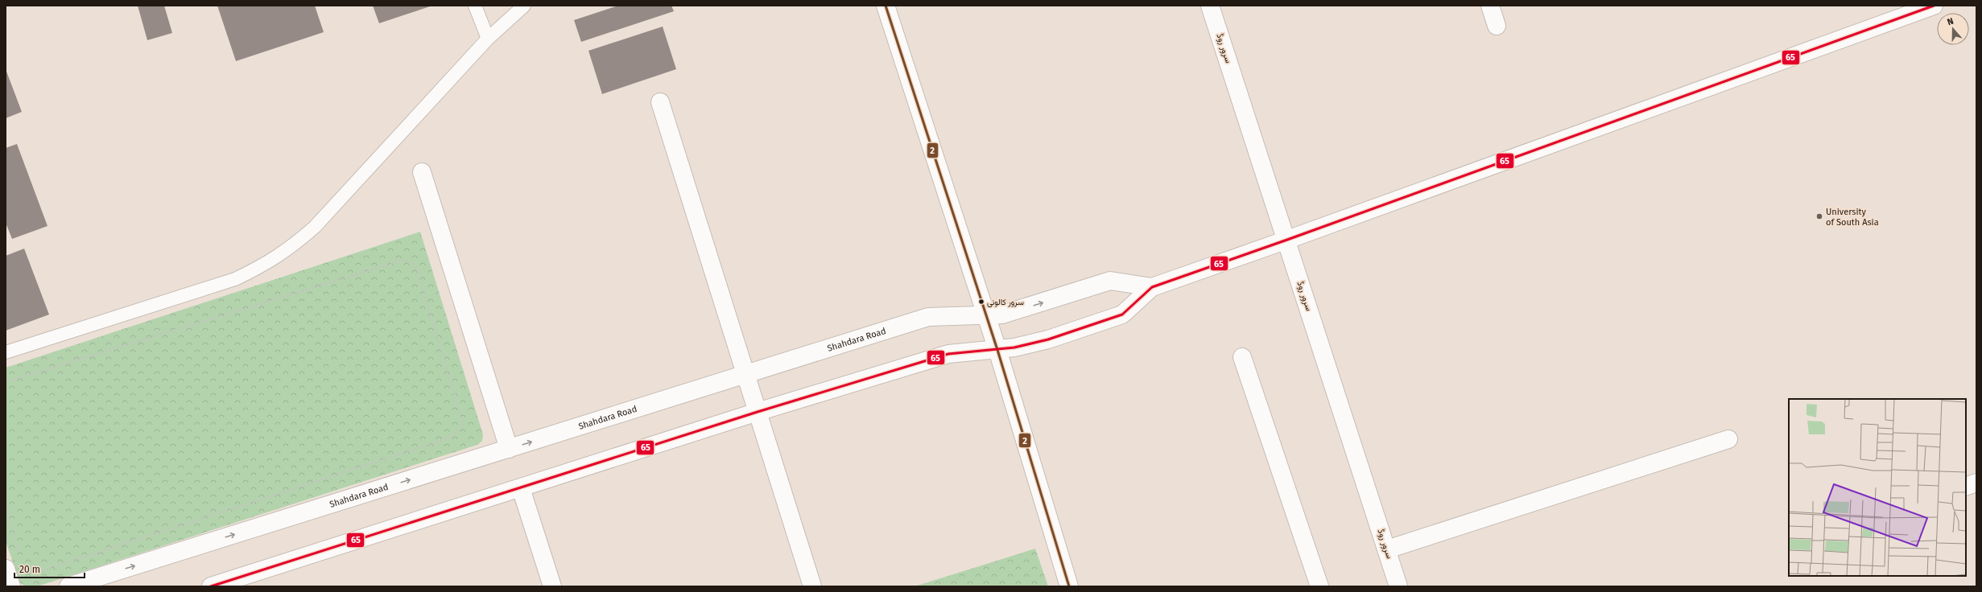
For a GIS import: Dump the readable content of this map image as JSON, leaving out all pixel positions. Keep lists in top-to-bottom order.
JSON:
{
  "streets": {
    "street": ["سرور روڈ", "Shahdara Road"]
  },
  "crossings": [
    ["سرور روڈ", "Shahdara Road"]
  ],
  "places": ["University of South Asia", "سرور کالونی"],
  "lines": ["transit line 2", "transit line 65"],
  "scale_bar": "20 m",
  "north": "top"
}
